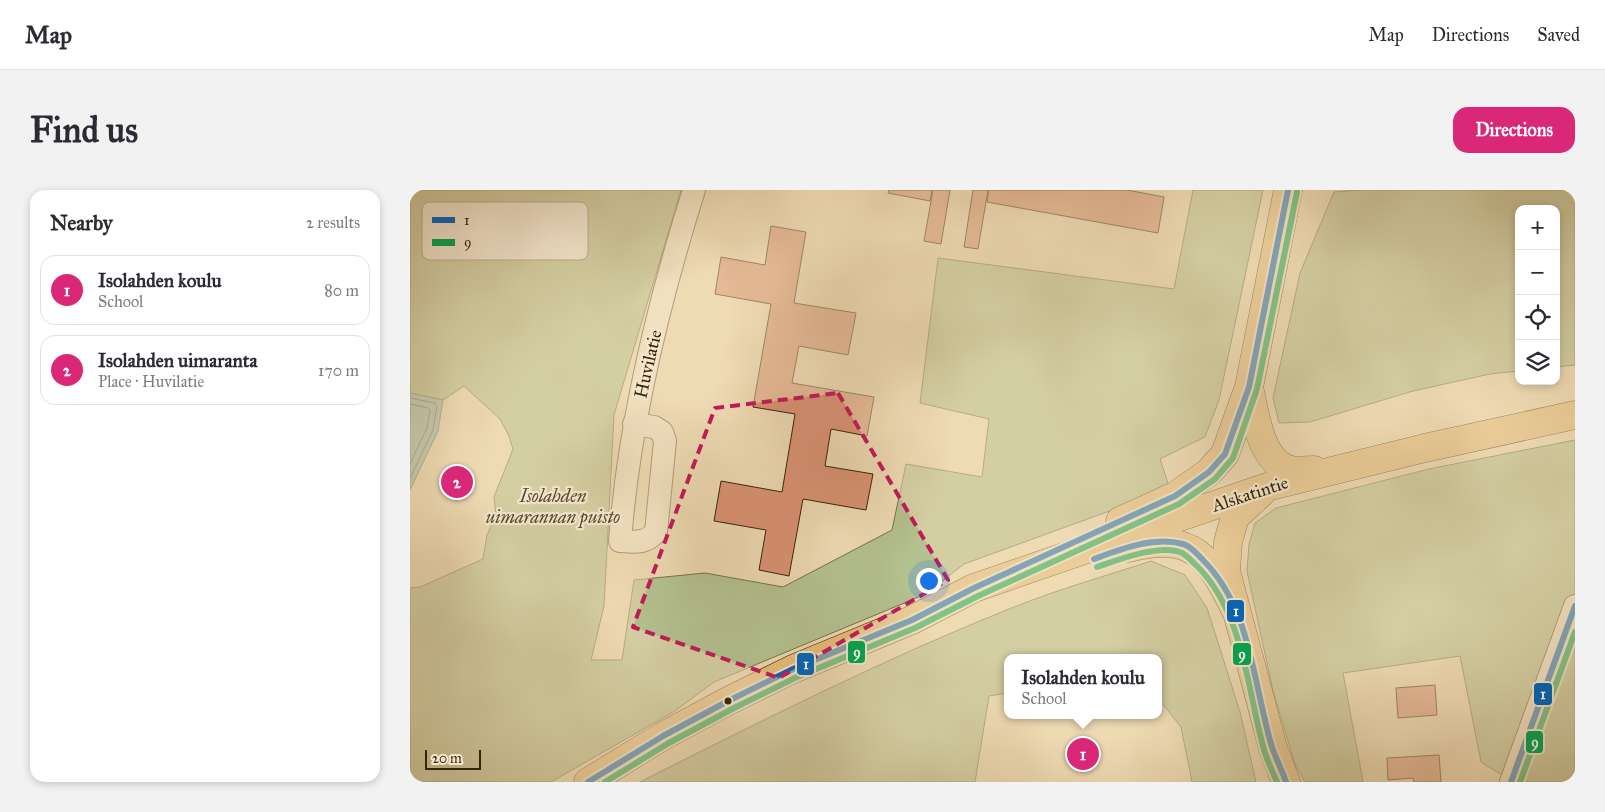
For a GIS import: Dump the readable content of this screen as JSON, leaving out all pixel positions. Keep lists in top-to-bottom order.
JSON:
{
  "streets": {
    "main road": ["Alskatintie"],
    "street": ["Huvilatie"]
  },
  "parks": ["Isolahden uimarannan puisto"],
  "lines": ["transit line 1", "transit line 9"],
  "legend": ["1", "9"],
  "scale_bar": "20 m",
  "page": {
    "header": "Map",
    "nav": ["Map", "Directions", "Saved"],
    "buttons": "Directions",
    "title": "Find us",
    "heading": ["Nearby", "2 results"],
    "map_buttons": ["+", "−"],
    "list": [
      {
        "mark": "1",
        "name": "Isolahden koulu",
        "note": "School",
        "value": "80 m"
      },
      {
        "mark": "2",
        "name": "Isolahden uimaranta",
        "note": "Place · Huvilatie",
        "value": "170 m"
      }
    ],
    "pins": ["2", "1"],
    "popup": ["Isolahden koulu", "School"],
    "scale": "20 m"
  }
}
